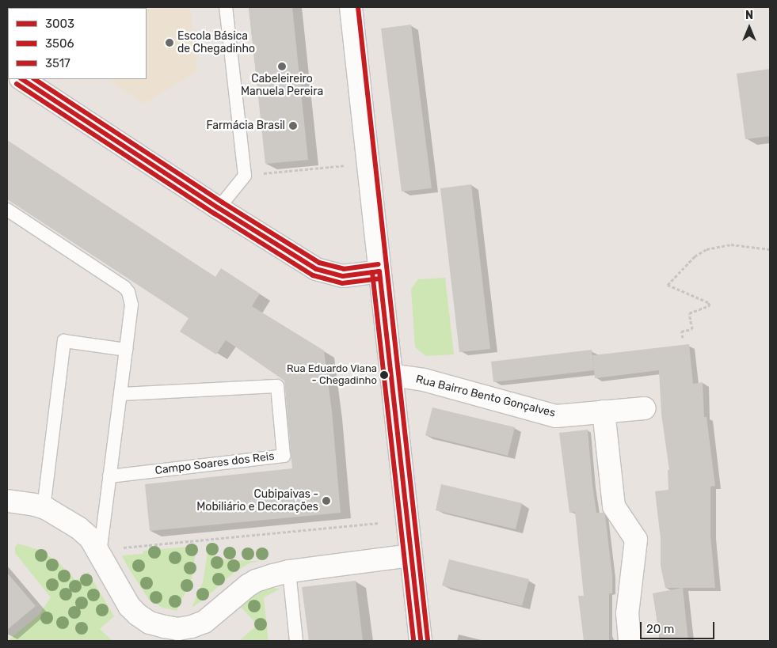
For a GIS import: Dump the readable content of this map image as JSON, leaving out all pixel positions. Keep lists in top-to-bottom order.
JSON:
{
  "streets": {
    "street": ["Rua Bairro Bento Gonçalves"],
    "lane": ["Campo Soares dos Reis"]
  },
  "places": [
    "Escola Básica de Chegadinho",
    "Cabeleireiro Manuela Pereira",
    "Farmácia Brasil",
    "Rua Eduardo Viana - Chegadinho",
    "Cubipaivas - Mobiliário e Decorações"
  ],
  "lines": ["transit line 3517", "transit line 3003", "transit line 3506"],
  "legend": ["3003", "3506", "3517"],
  "scale_bar": "20 m",
  "north": "top"
}
